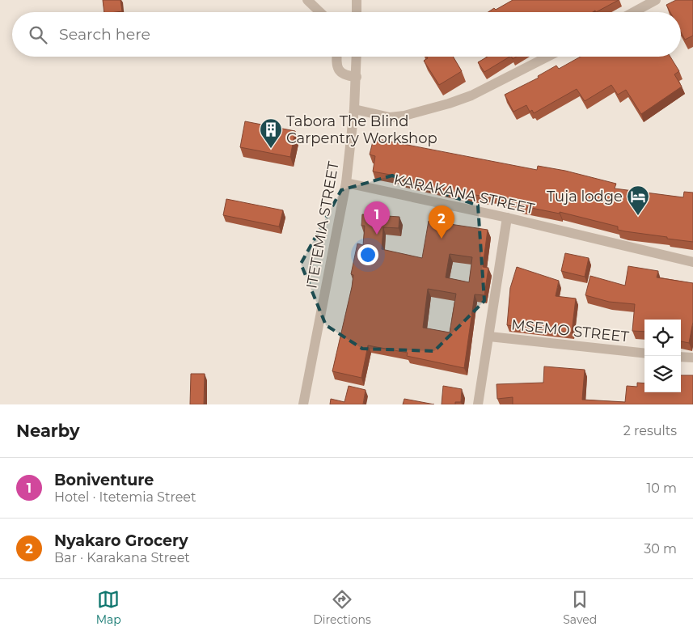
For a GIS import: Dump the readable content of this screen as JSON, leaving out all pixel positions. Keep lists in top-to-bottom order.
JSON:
{
  "streets": {
    "street": ["KARAKANA STREET", "ITETEMIA STREET", "MSEMO STREET"]
  },
  "crossings": [
    ["KARAKANA STREET", "ITETEMIA STREET"]
  ],
  "places": {
    "building": ["Tabora The Blind Carpentry Workshop"],
    "hotel": ["Tuja lodge"]
  },
  "page": {
    "search": "Search here",
    "pins": ["1", "2"],
    "heading": ["Nearby", "2 results"],
    "list": [
      {
        "mark": "1",
        "name": "Boniventure",
        "note": "Hotel · Itetemia Street",
        "value": "10 m"
      },
      {
        "mark": "2",
        "name": "Nyakaro Grocery",
        "note": "Bar · Karakana Street",
        "value": "30 m"
      }
    ],
    "nav": ["Map", "Directions", "Saved"]
  }
}
